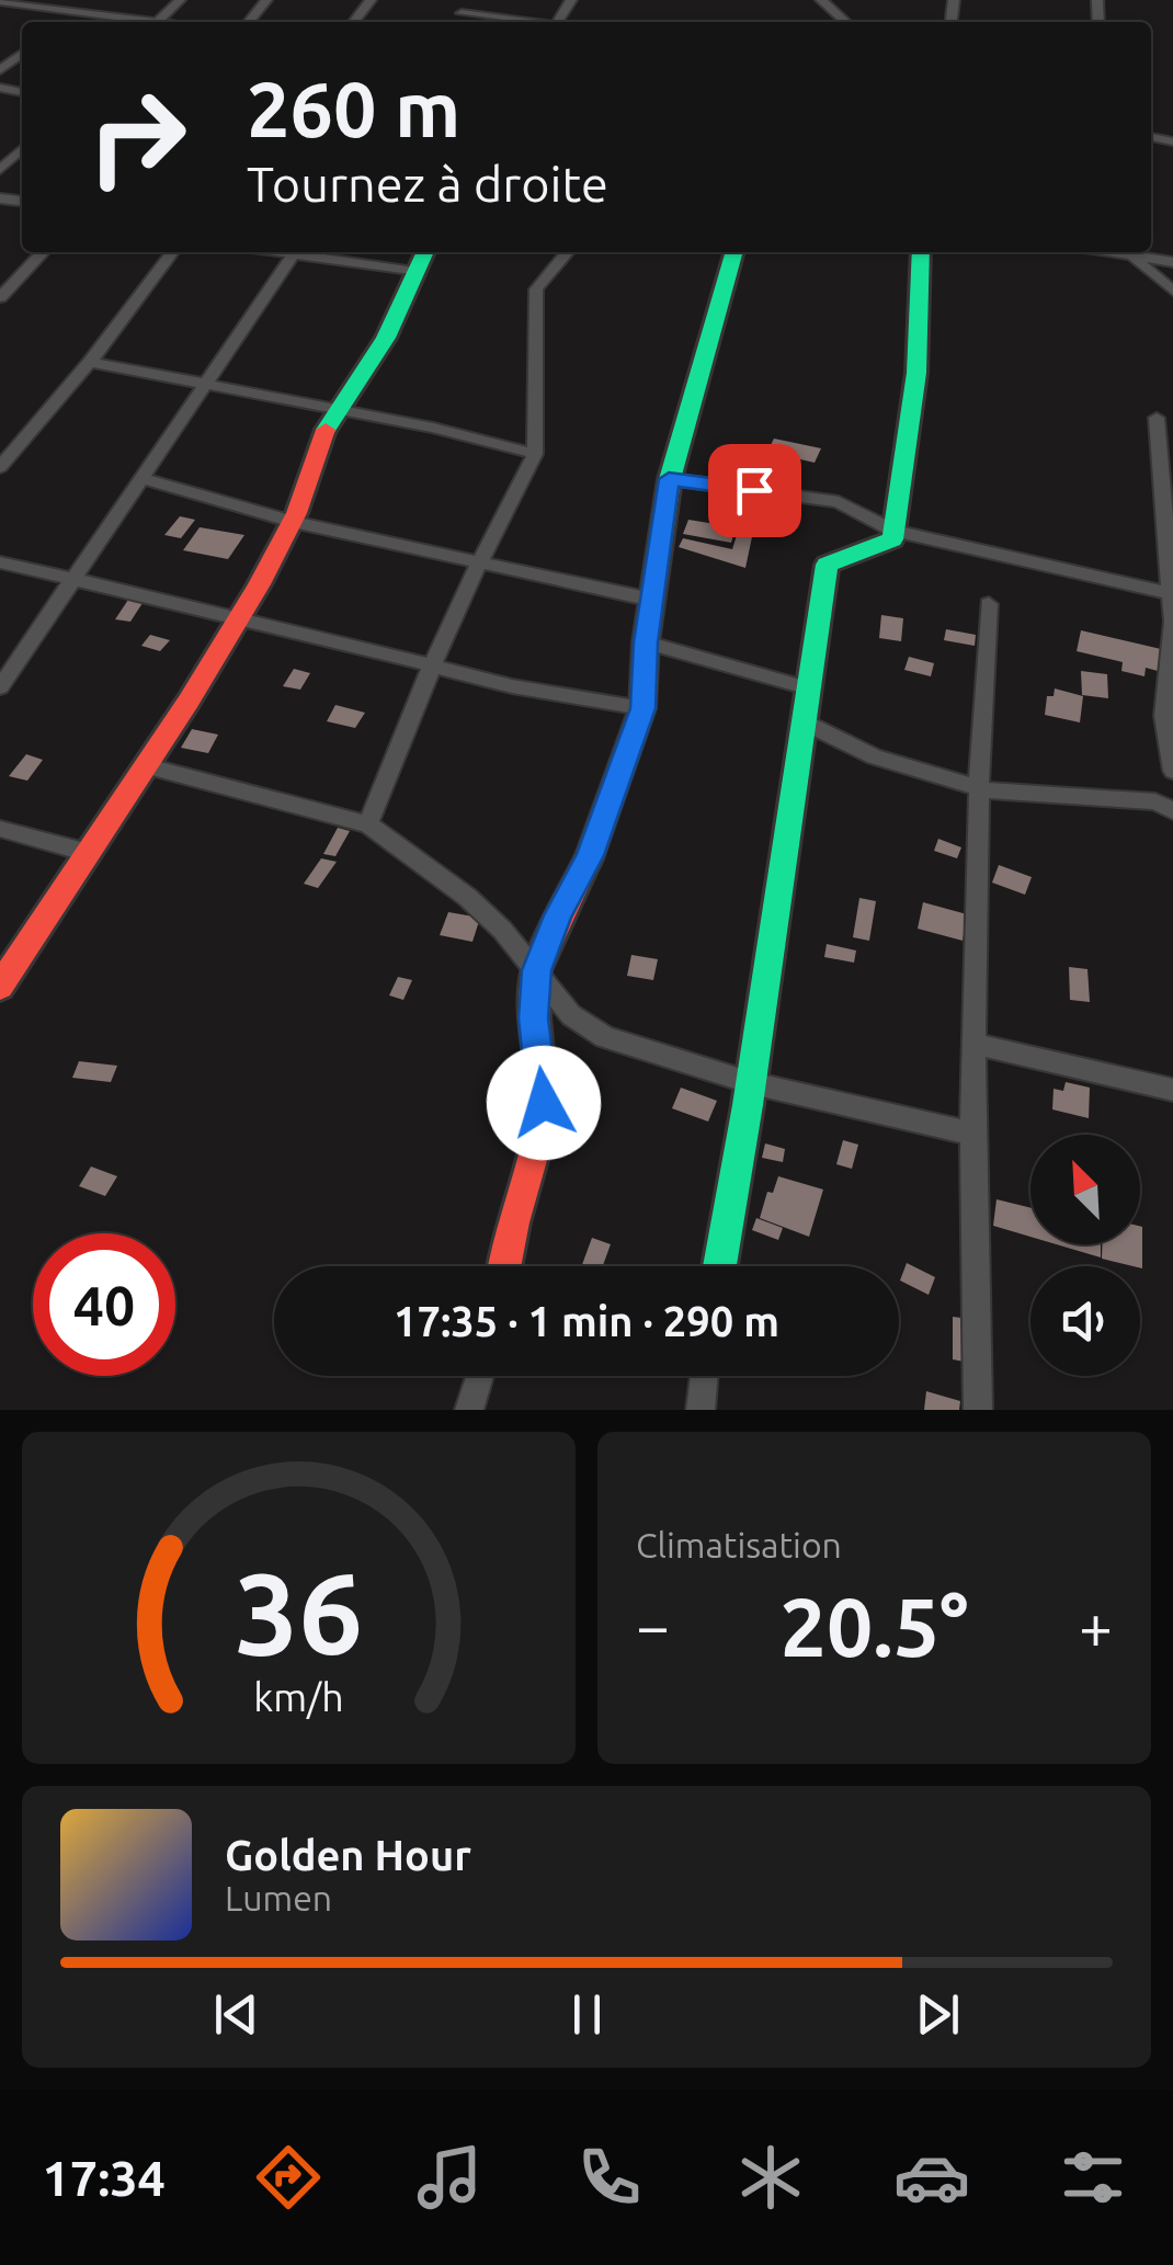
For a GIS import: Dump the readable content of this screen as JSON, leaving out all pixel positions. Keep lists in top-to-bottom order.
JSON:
{
  "north": "top left",
  "page": {
    "turn": ["260 m", "Tournez à droite"],
    "limit": "40",
    "trip": "17:35 · 1 min · 290 m",
    "tile": "Climatisation",
    "heat": ["−", "20.5°", "+"],
    "song": ["Golden Hour", "Lumen"],
    "tabs": "17:34",
    "gauge": ["36", "km/h"]
  }
}
